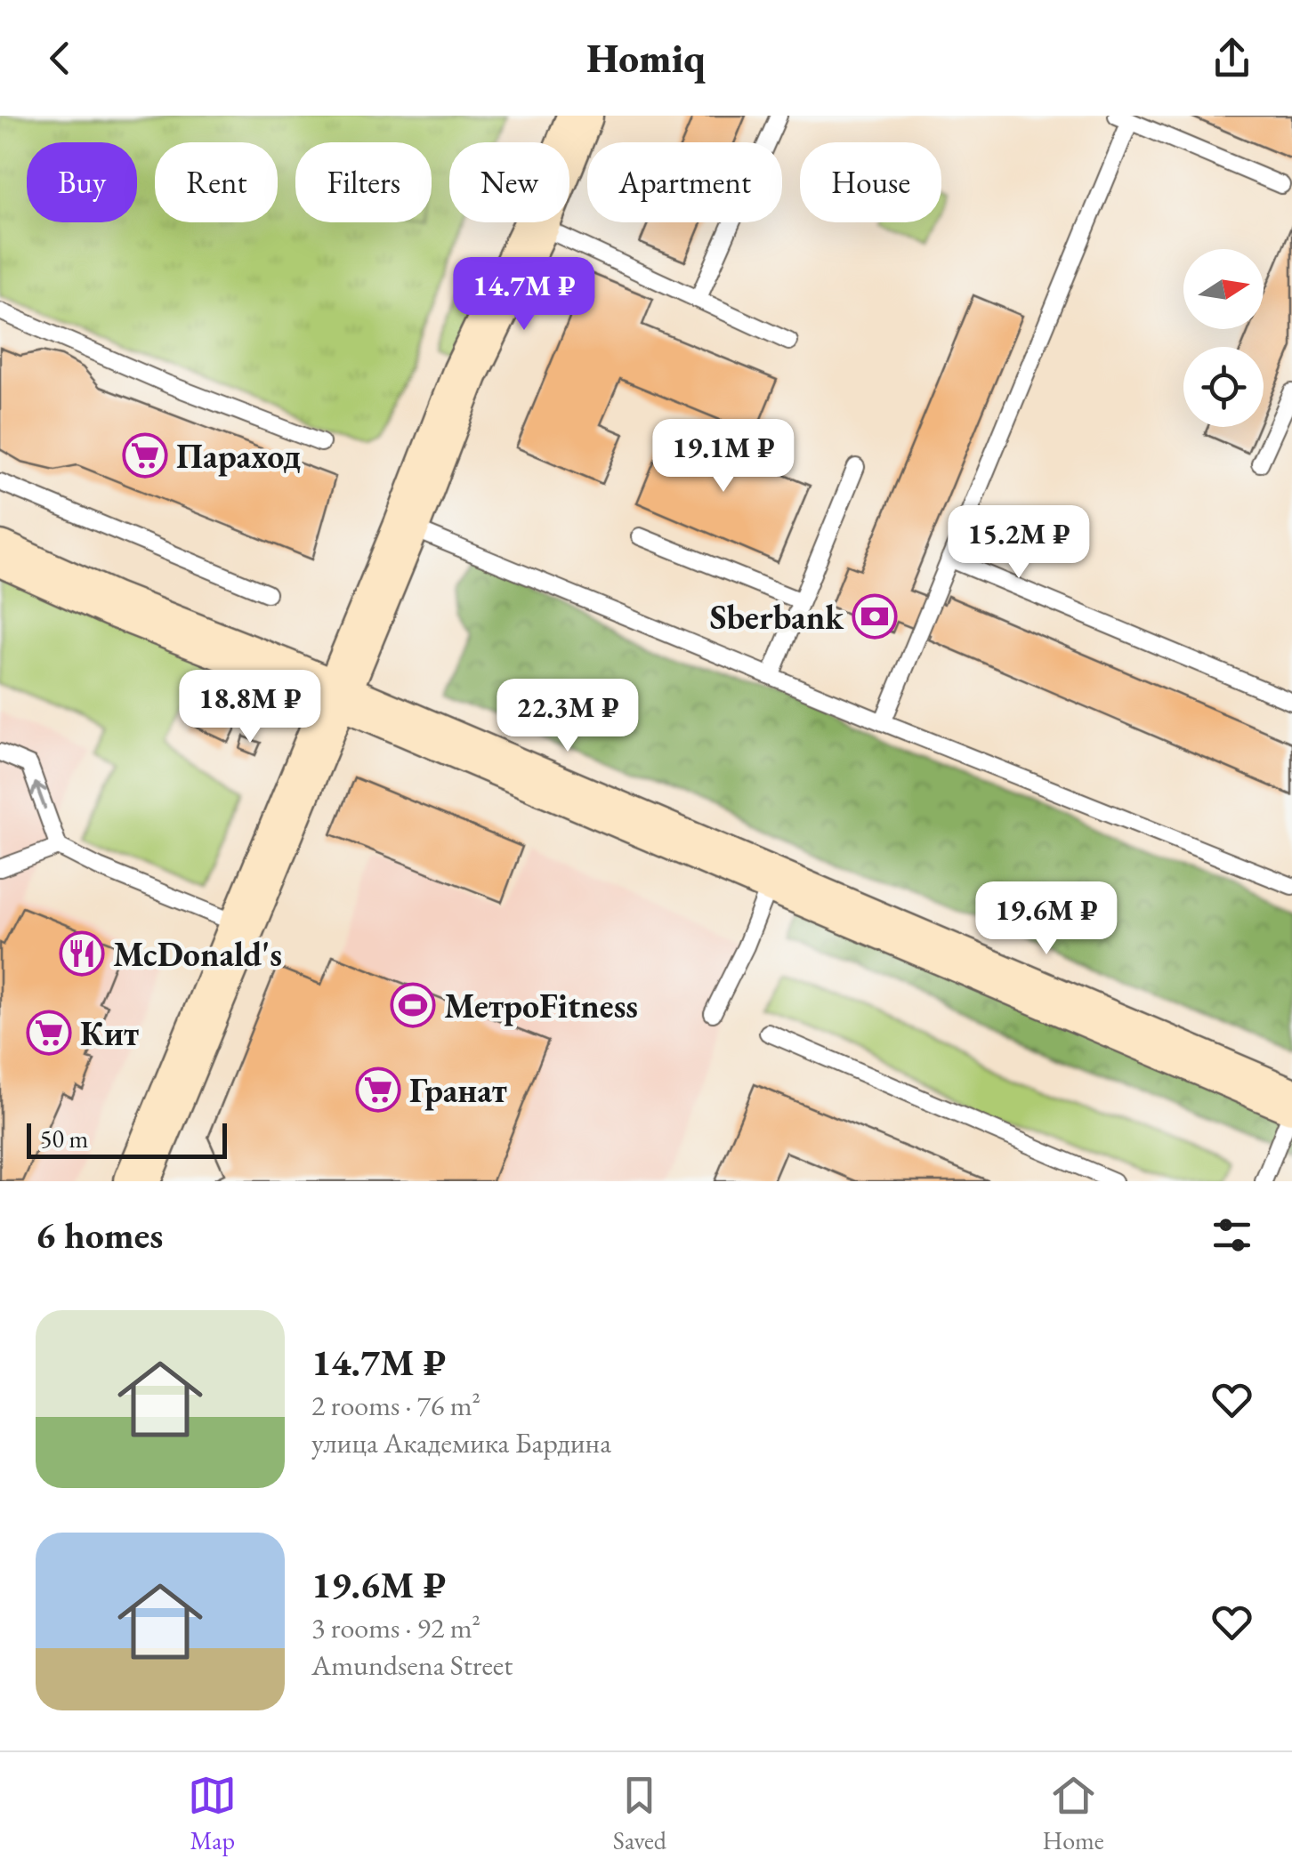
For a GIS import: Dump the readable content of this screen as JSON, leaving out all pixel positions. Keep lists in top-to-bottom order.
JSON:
{
  "places": {
    "supermarket": ["Параход", "Кит", "Гранат"],
    "bank": ["Sberbank"],
    "restaurant": ["McDonald's"],
    "sports": ["МетроFitness"]
  },
  "scale_bar": "50 m",
  "north": "right",
  "page": {
    "header": "Homiq",
    "chip": [
      "Buy",
      "Rent",
      "Filters",
      "New",
      "Apartment",
      "House"
    ],
    "price": [
      "14.7M ₽",
      "19.1M ₽",
      "15.2M ₽",
      "18.8M ₽",
      "22.3M ₽",
      "19.6M ₽"
    ],
    "scale": "50 m",
    "heading": "6 homes",
    "list": [
      {
        "name": "14.7M ₽",
        "note": "2 rooms · 76 m² · улица Академика Бардина"
      },
      {
        "name": "19.6M ₽",
        "note": "3 rooms · 92 m² · Amundsena Street"
      }
    ],
    "tabs": ["Map", "Saved", "Home"]
  }
}
